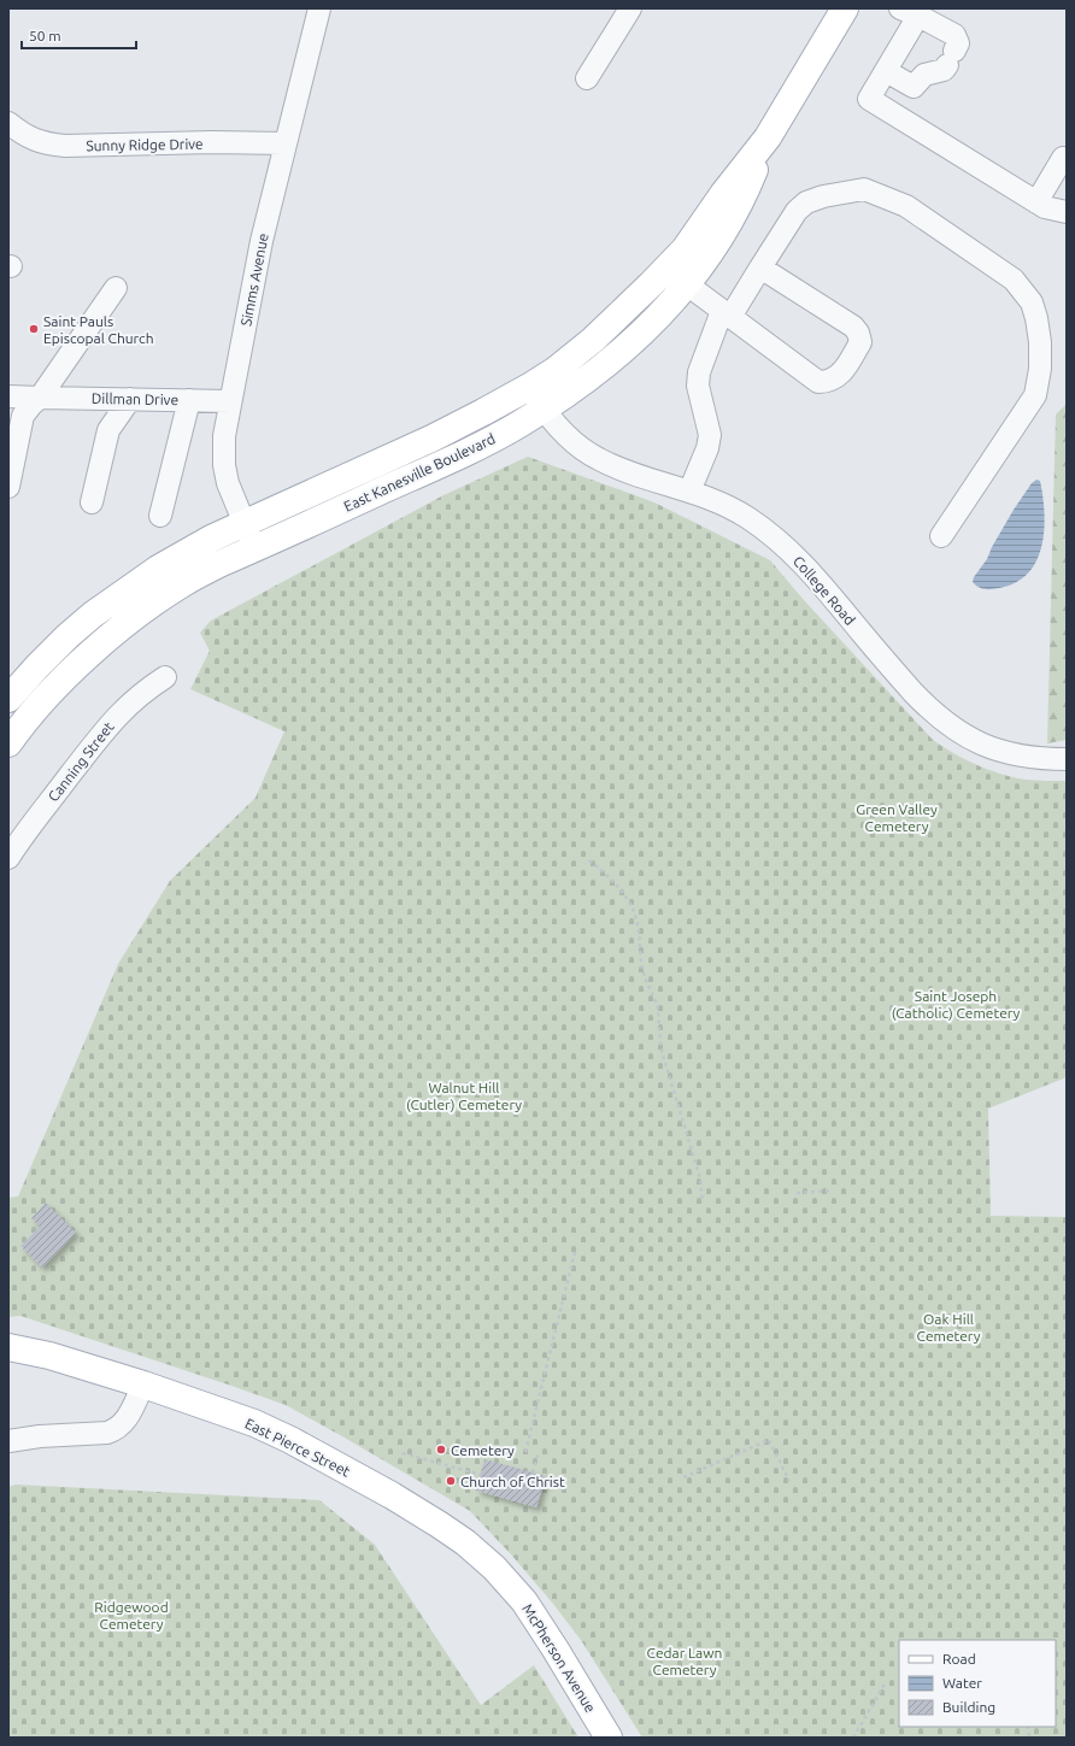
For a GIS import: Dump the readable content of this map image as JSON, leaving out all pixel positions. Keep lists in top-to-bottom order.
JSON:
{
  "streets": {
    "main road": ["East Kanesville Boulevard", "East Pierce Street", "McPherson Avenue"],
    "street": [
      "Sunny Ridge Drive",
      "Simms Avenue",
      "Dillman Drive",
      "College Road",
      "Canning Street"
    ]
  },
  "crossings": [
    ["Sunny Ridge Drive", "Simms Avenue"],
    ["Simms Avenue", "Dillman Drive"],
    ["Simms Avenue", "East Kanesville Boulevard"],
    ["East Kanesville Boulevard", "College Road"],
    ["East Pierce Street", "McPherson Avenue"]
  ],
  "parks": [
    "Green Valley Cemetery",
    "Saint Joseph (Catholic) Cemetery",
    "Walnut Hill (Cutler) Cemetery",
    "Oak Hill Cemetery",
    "Ridgewood Cemetery",
    "Cedar Lawn Cemetery"
  ],
  "places": ["Saint Pauls Episcopal Church", "Cemetery", "Church of Christ"],
  "legend": ["Road", "Water", "Building"],
  "scale_bar": "50 m"
}
